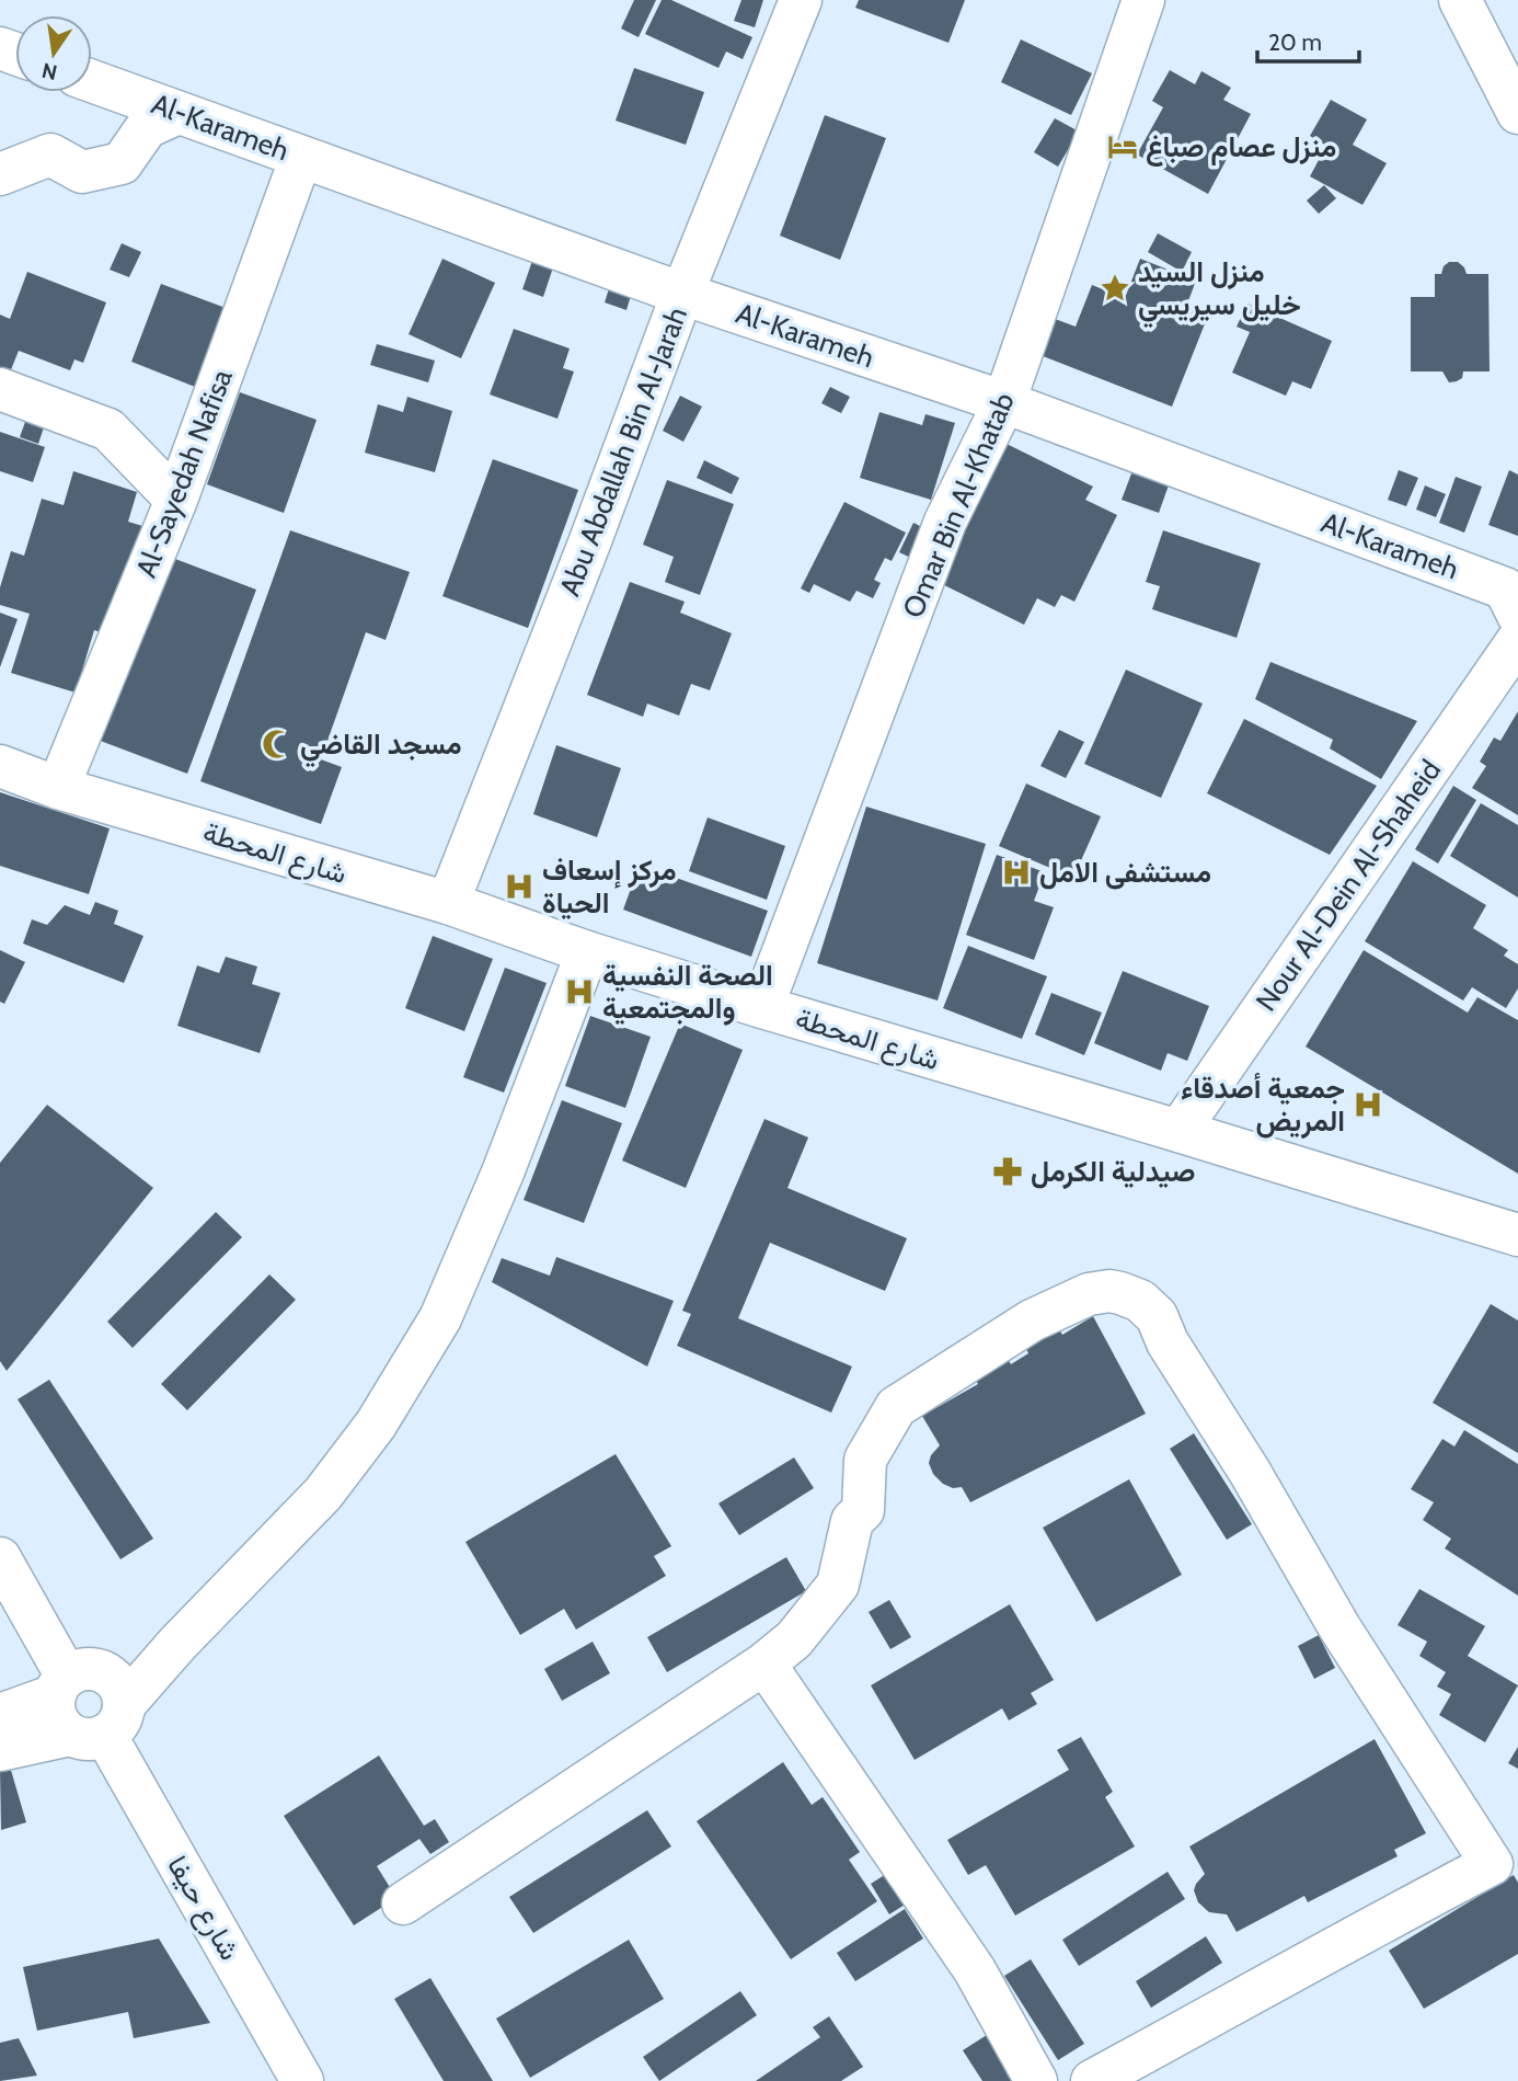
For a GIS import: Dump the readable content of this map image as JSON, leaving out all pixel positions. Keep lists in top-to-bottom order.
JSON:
{
  "streets": {
    "street": [
      "Al-Karameh",
      "Abu Abdallah Bin Al-Jarah",
      "Al-Sayedah Nafisa",
      "Omar Bin Al-Khatab",
      "شارع المحطة",
      "Nour Al-Dein Al-Shaheid",
      "شارع حيفا"
    ]
  },
  "crossings": [
    ["Al-Karameh", "Abu Abdallah Bin Al-Jarah"],
    ["Al-Karameh", "Al-Sayedah Nafisa"],
    ["Al-Karameh", "Omar Bin Al-Khatab"],
    ["Abu Abdallah Bin Al-Jarah", "شارع المحطة"],
    ["Al-Sayedah Nafisa", "شارع المحطة"],
    ["Omar Bin Al-Khatab", "شارع المحطة"],
    ["شارع المحطة", "Nour Al-Dein Al-Shaheid"]
  ],
  "places": {
    "hotel": ["منزل عصام صباغ"],
    "place": ["منزل السيد خليل سيريسي"],
    "mosque": ["مسجد القاضي"],
    "hospital": [
      "مستشفى الامل",
      "مركز إسعاف الحياة",
      "الصحة النفسية والمجتمعية",
      "جمعية أصدقاء المريض"
    ],
    "pharmacy": ["صيدلية الكرمل"]
  },
  "scale_bar": "20 m",
  "north": "bottom"
}
